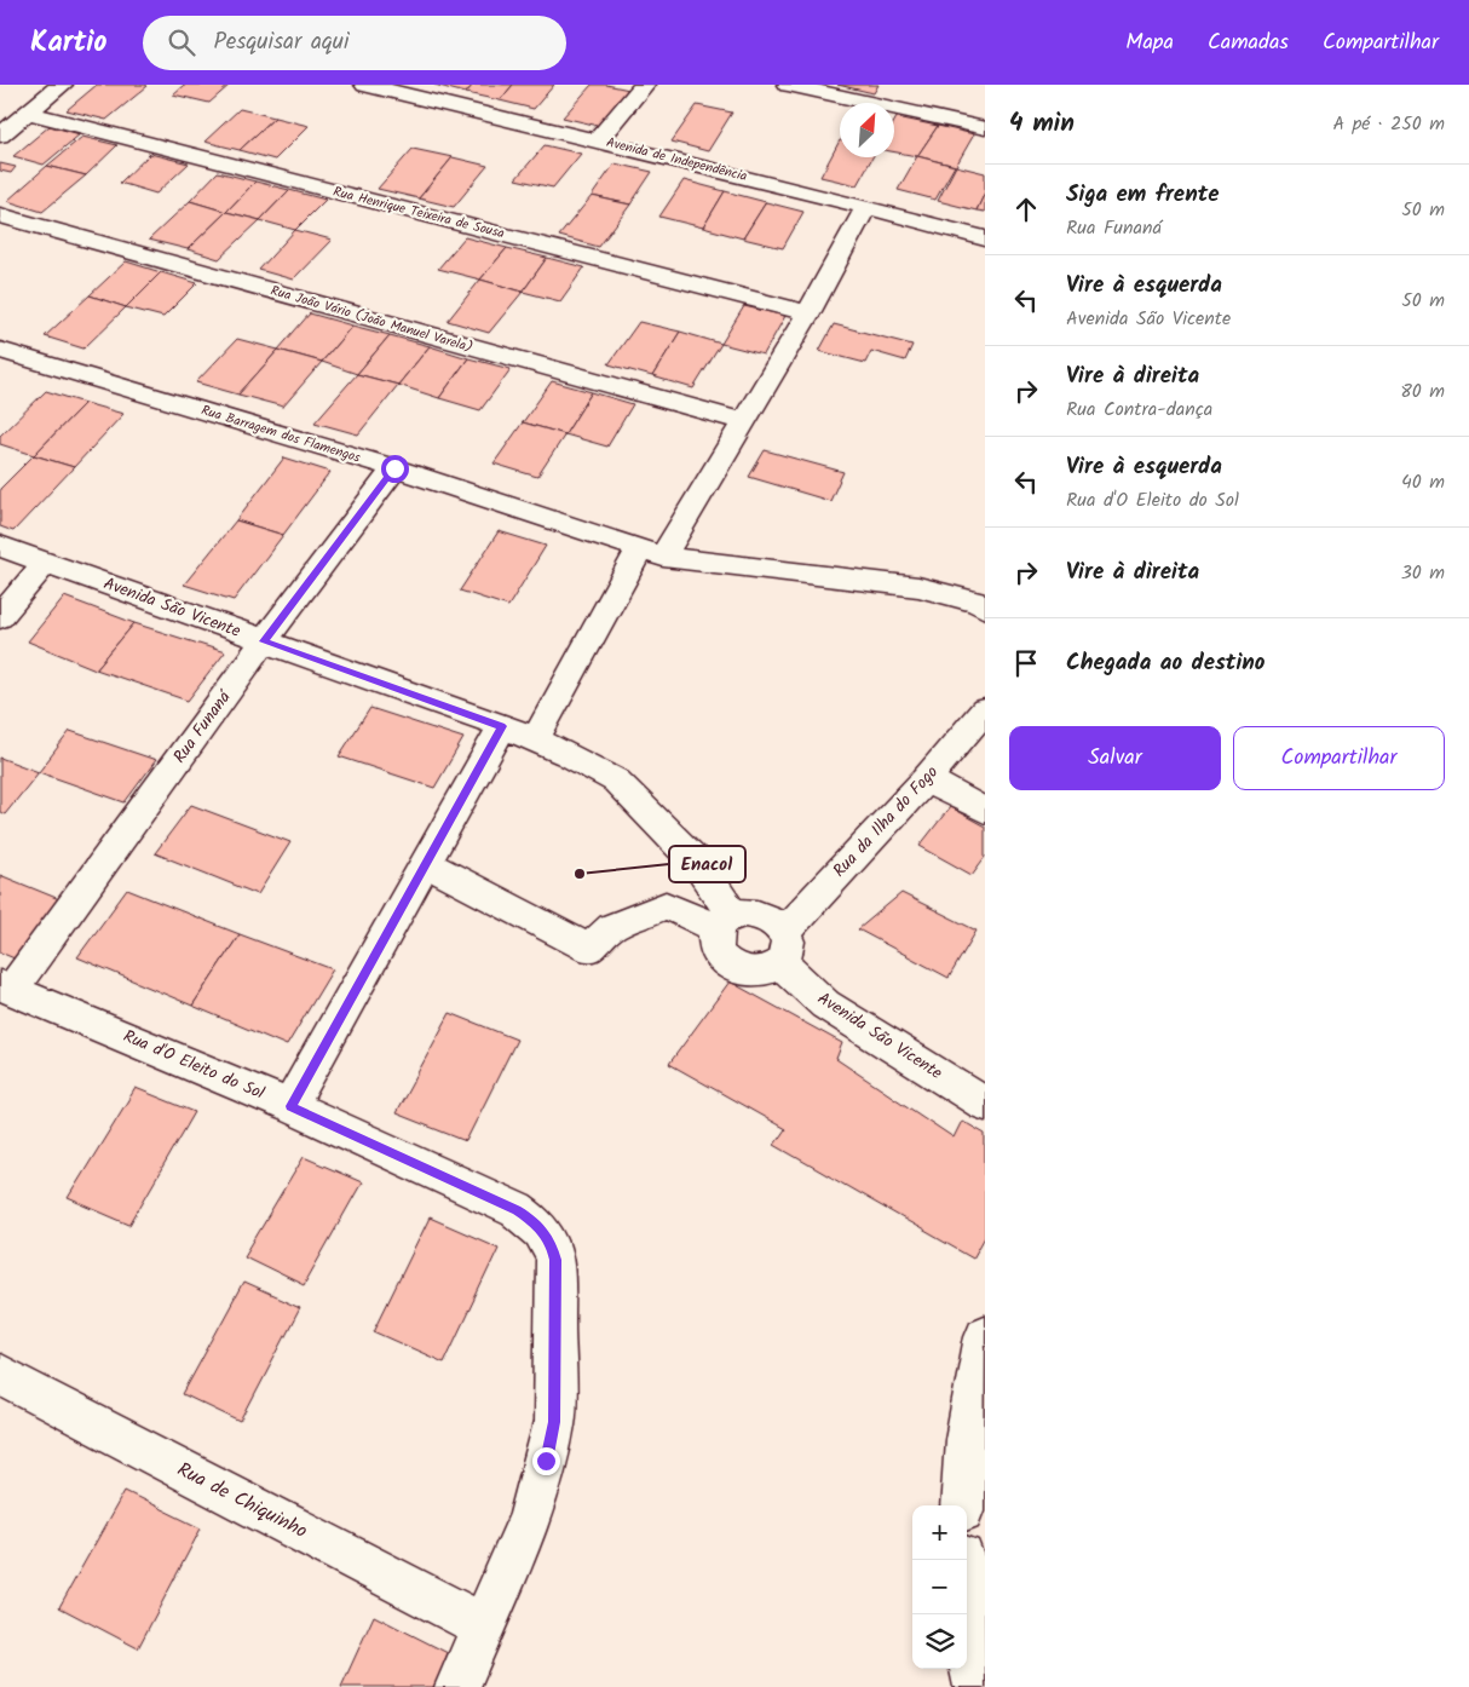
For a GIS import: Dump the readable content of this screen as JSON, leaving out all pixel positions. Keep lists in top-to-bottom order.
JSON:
{
  "streets": {
    "street": [
      "Avenida de Independência",
      "Rua Henrique Teixeira de Sousa",
      "Rua João Vário (João Manuel Varela)",
      "Rua Barragem dos Flamengos",
      "Avenida São Vicente",
      "Rua Funaná",
      "Rua da Ilha do Fogo",
      "Rua d'O Eleito do Sol",
      "Rua de Chiquinho"
    ]
  },
  "crossings": [
    ["Rua Barragem dos Flamengos", "Rua Funaná"],
    ["Avenida São Vicente", "Rua Funaná"],
    ["Avenida São Vicente", "Rua da Ilha do Fogo"],
    ["Rua Funaná", "Rua d'O Eleito do Sol"],
    ["Rua d'O Eleito do Sol", "Rua de Chiquinho"]
  ],
  "places": ["Enacol"],
  "north": "top right",
  "page": {
    "header": "Kartio",
    "search": "Pesquisar aqui",
    "nav": ["Mapa", "Camadas", "Compartilhar"],
    "heading": ["4 min", "A pé · 250 m"],
    "list": [
      ["Siga em frente", "Rua Funaná", "50 m"],
      ["Vire à esquerda", "Avenida São Vicente", "50 m"],
      ["Vire à direita", "Rua Contra-dança", "80 m"],
      ["Vire à esquerda", "Rua d'O Eleito do Sol", "40 m"],
      ["Vire à direita", "30 m"],
      "Chegada ao destino"
    ],
    "buttons": ["Salvar", "Compartilhar"],
    "map_buttons": ["+", "−"]
  }
}
